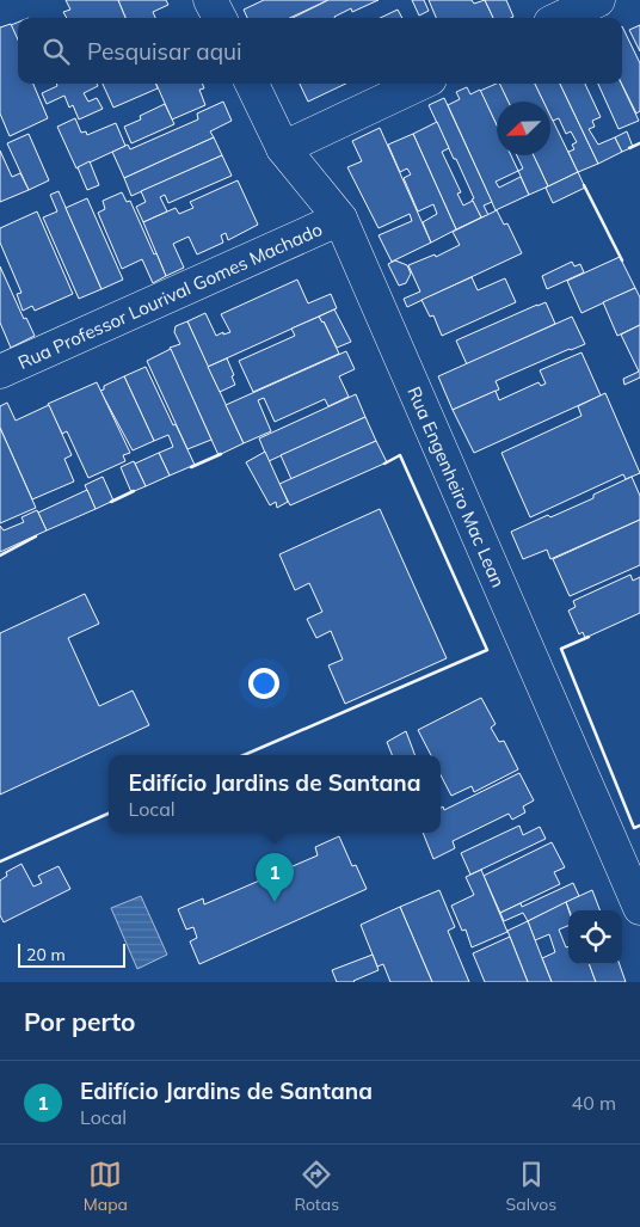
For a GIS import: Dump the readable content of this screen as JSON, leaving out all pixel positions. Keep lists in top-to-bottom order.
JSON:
{
  "streets": {
    "street": ["Rua Professor Lourival Gomes Machado", "Rua Engenheiro Mac Lean"]
  },
  "crossings": [
    ["Rua Professor Lourival Gomes Machado", "Rua Engenheiro Mac Lean"]
  ],
  "scale_bar": "20 m",
  "north": "bottom left",
  "page": {
    "search": "Pesquisar aqui",
    "popup": ["Edifício Jardins de Santana", "Local"],
    "pins": "1",
    "scale": "20 m",
    "heading": "Por perto",
    "list": [
      {
        "mark": "1",
        "name": "Edifício Jardins de Santana",
        "note": "Local",
        "value": "40 m"
      }
    ],
    "nav": ["Mapa", "Rotas", "Salvos"]
  }
}
